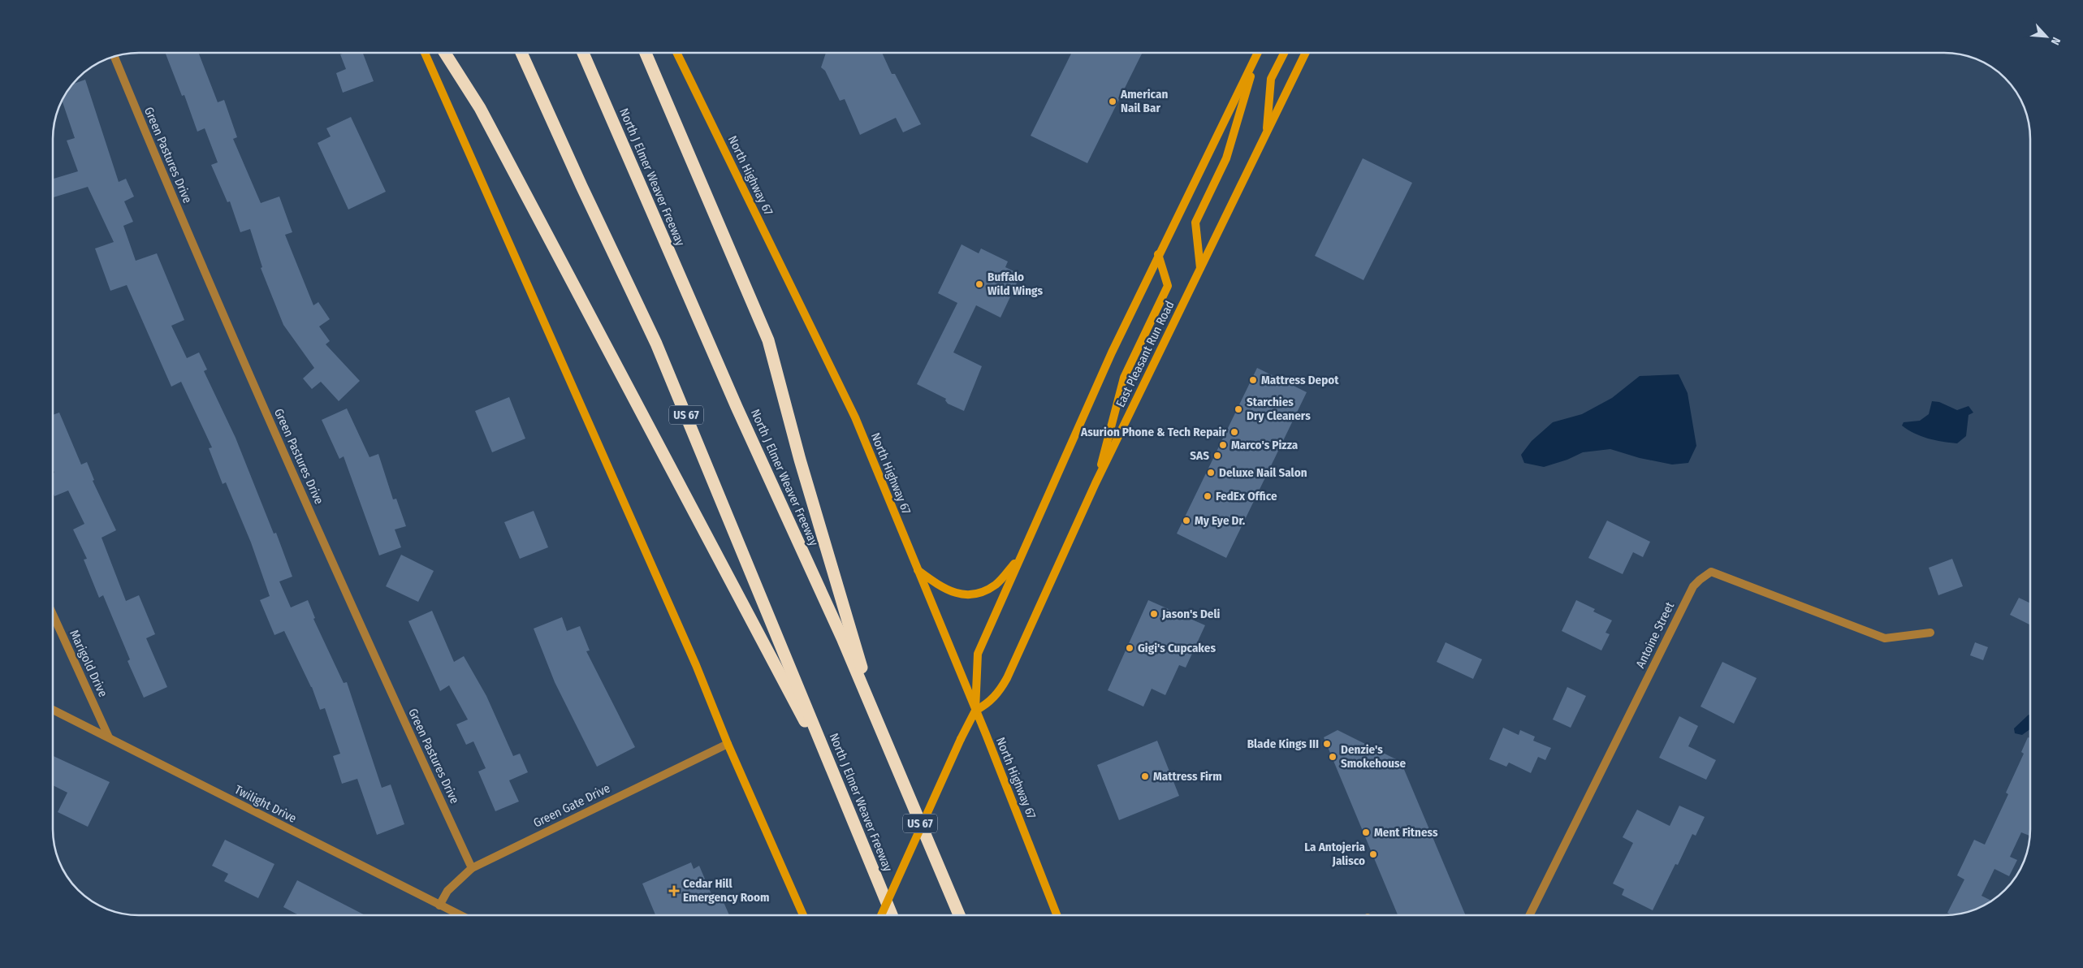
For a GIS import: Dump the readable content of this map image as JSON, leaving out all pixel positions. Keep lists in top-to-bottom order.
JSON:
{
  "streets": {
    "highway": ["North J Elmer Weaver Freeway", "US 67"],
    "main road": ["North Highway 67", "East Pleasant Run Road"],
    "street": [
      "Green Pastures Drive",
      "Antoine Street",
      "Marigold Drive",
      "Twilight Drive",
      "Green Gate Drive"
    ]
  },
  "crossings": [
    ["Green Pastures Drive", "Green Gate Drive"],
    ["North Highway 67", "East Pleasant Run Road"],
    ["Marigold Drive", "Twilight Drive"],
    ["Twilight Drive", "Green Gate Drive"]
  ],
  "places": {
    "other": [
      "American Nail Bar",
      "Buffalo Wild Wings",
      "Mattress Depot",
      "Starchies Dry Cleaners",
      "Asurion Phone & Tech Repair",
      "Marco's Pizza",
      "SAS",
      "Deluxe Nail Salon",
      "FedEx Office",
      "My Eye Dr.",
      "Jason's Deli",
      "Gigi's Cupcakes",
      "Blade Kings III",
      "Denzie's Smokehouse",
      "Mattress Firm",
      "Ment Fitness",
      "La Antojeria Jalisco"
    ],
    "health": ["Cedar Hill Emergency Room"]
  },
  "north": "bottom right"
}
